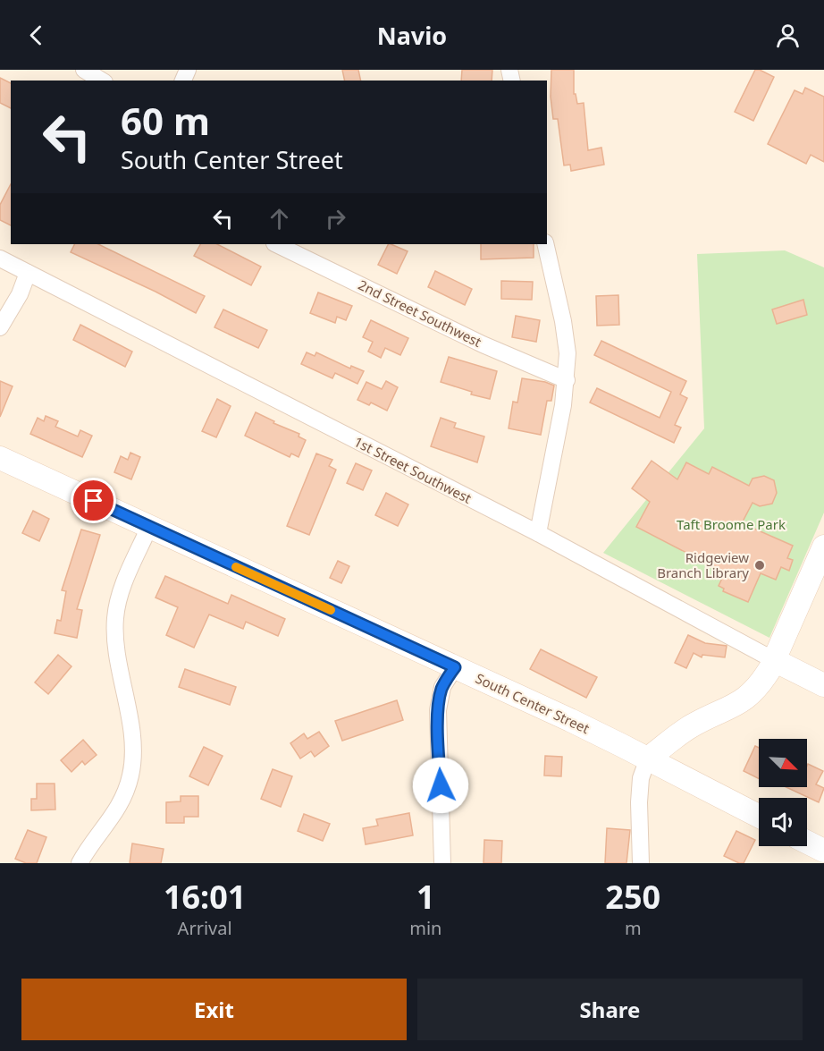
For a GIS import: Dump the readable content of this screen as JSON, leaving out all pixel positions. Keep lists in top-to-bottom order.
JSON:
{
  "streets": {
    "street": ["2nd Street Southwest", "1st Street Southwest", "South Center Street"]
  },
  "parks": ["Taft Broome Park"],
  "places": ["Ridgeview Branch Library"],
  "north": "bottom right",
  "page": {
    "header": "Navio",
    "turn": ["60 m", "South Center Street"],
    "eta": [
      "16:01",
      "Arrival",
      "1",
      "min",
      "250",
      "m"
    ],
    "buttons": ["Exit", "Share"]
  }
}
